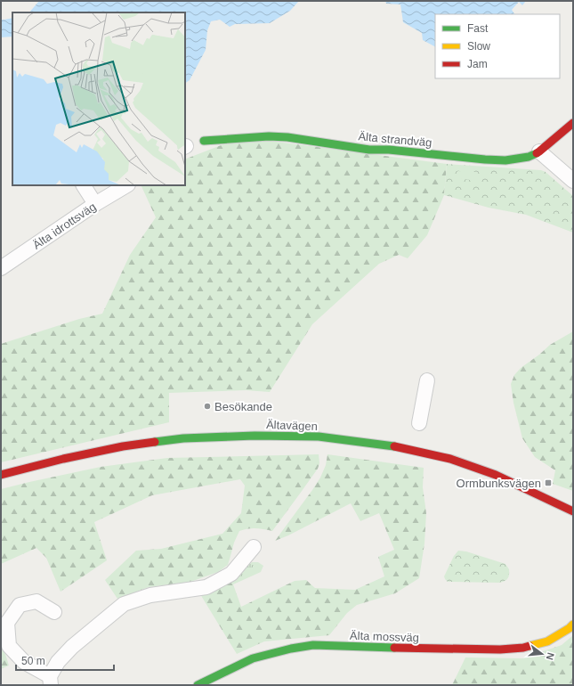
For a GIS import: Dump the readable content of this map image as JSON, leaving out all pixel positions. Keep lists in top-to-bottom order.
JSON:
{
  "streets": {
    "street": [
      "Älta strandväg",
      "Älta idrottsväg",
      "Ältavägen",
      "Älta mossväg"
    ]
  },
  "places": {
    "other": ["Besökande"],
    "transit": ["Ormbunksvägen"]
  },
  "legend": ["Fast", "Slow", "Jam"],
  "scale_bar": "50 m",
  "north": "right"
}
